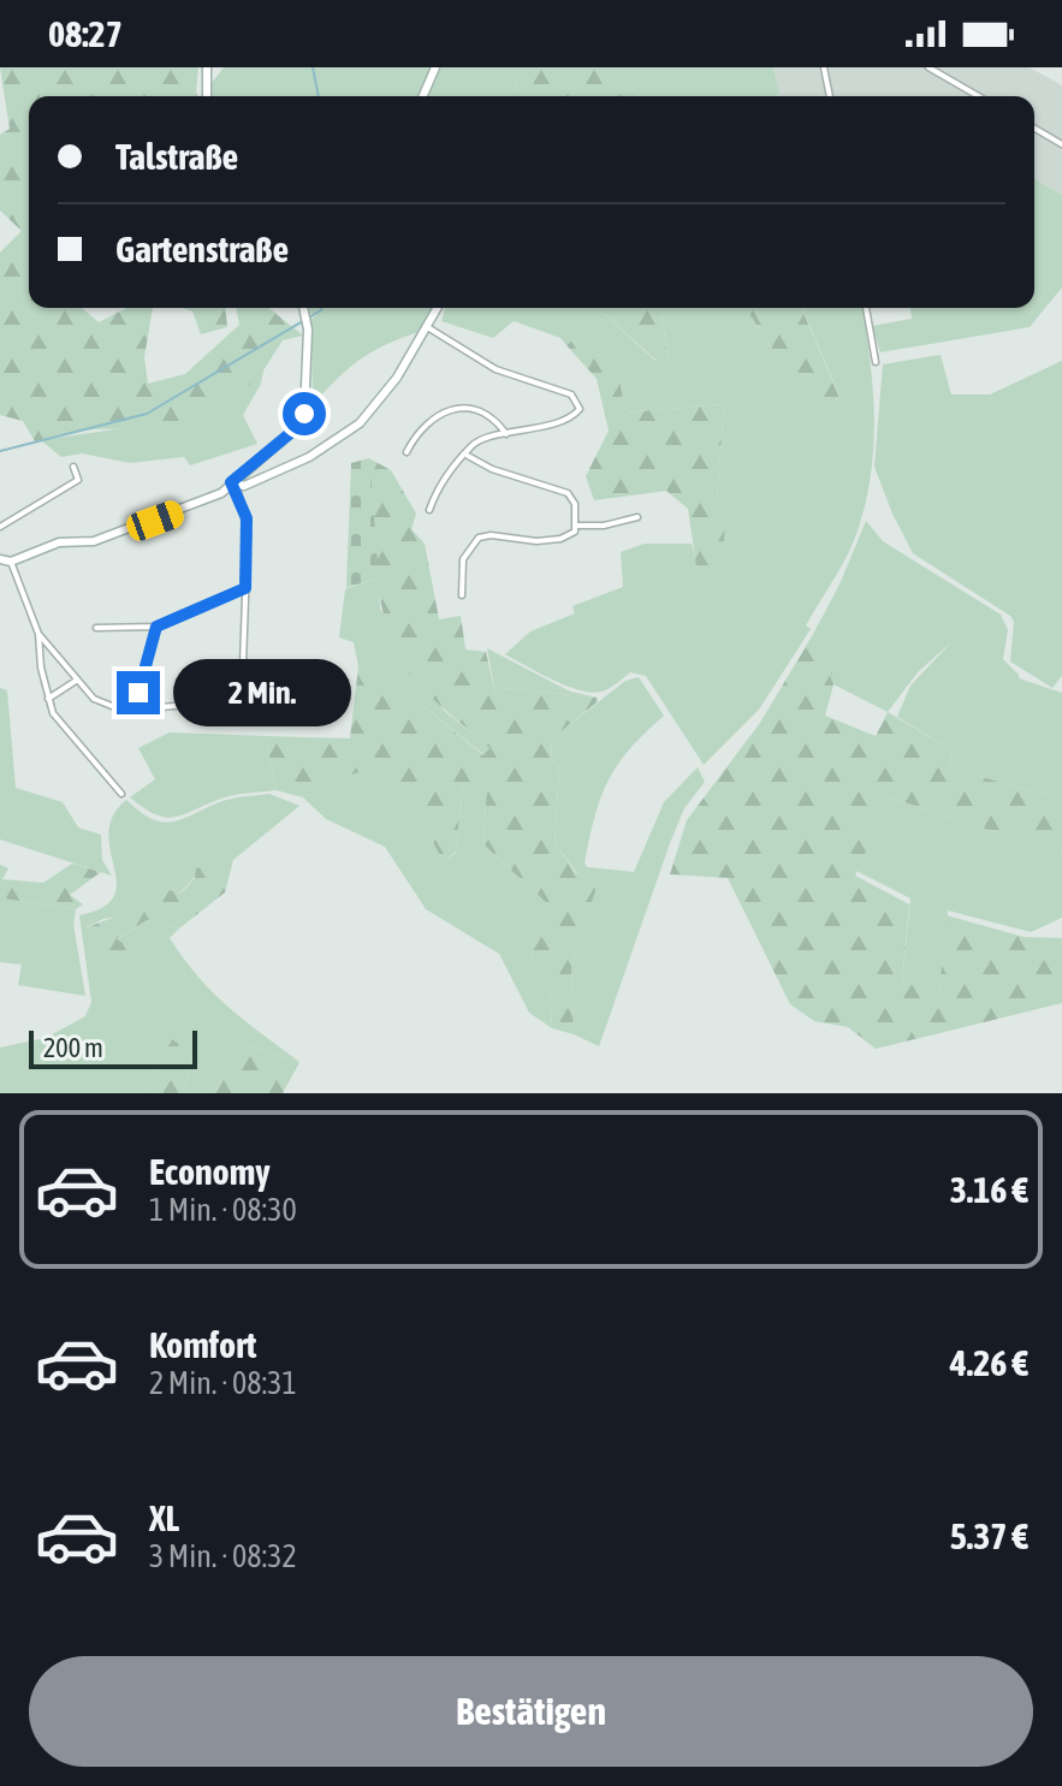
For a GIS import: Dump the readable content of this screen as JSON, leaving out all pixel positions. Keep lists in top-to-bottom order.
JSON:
{
  "scale_bar": "200 m",
  "page": {
    "status": "08:27",
    "banner": ["Talstraße", "Gartenstraße"],
    "bubble": "2 Min.",
    "scale": "200 m",
    "list": [
      {
        "name": "Economy",
        "note": "1 Min. · 08:30",
        "value": "3.16 €"
      },
      {
        "name": "Komfort",
        "note": "2 Min. · 08:31",
        "value": "4.26 €"
      },
      {
        "name": "XL",
        "note": "3 Min. · 08:32",
        "value": "5.37 €"
      }
    ],
    "buttons": "Bestätigen"
  }
}
